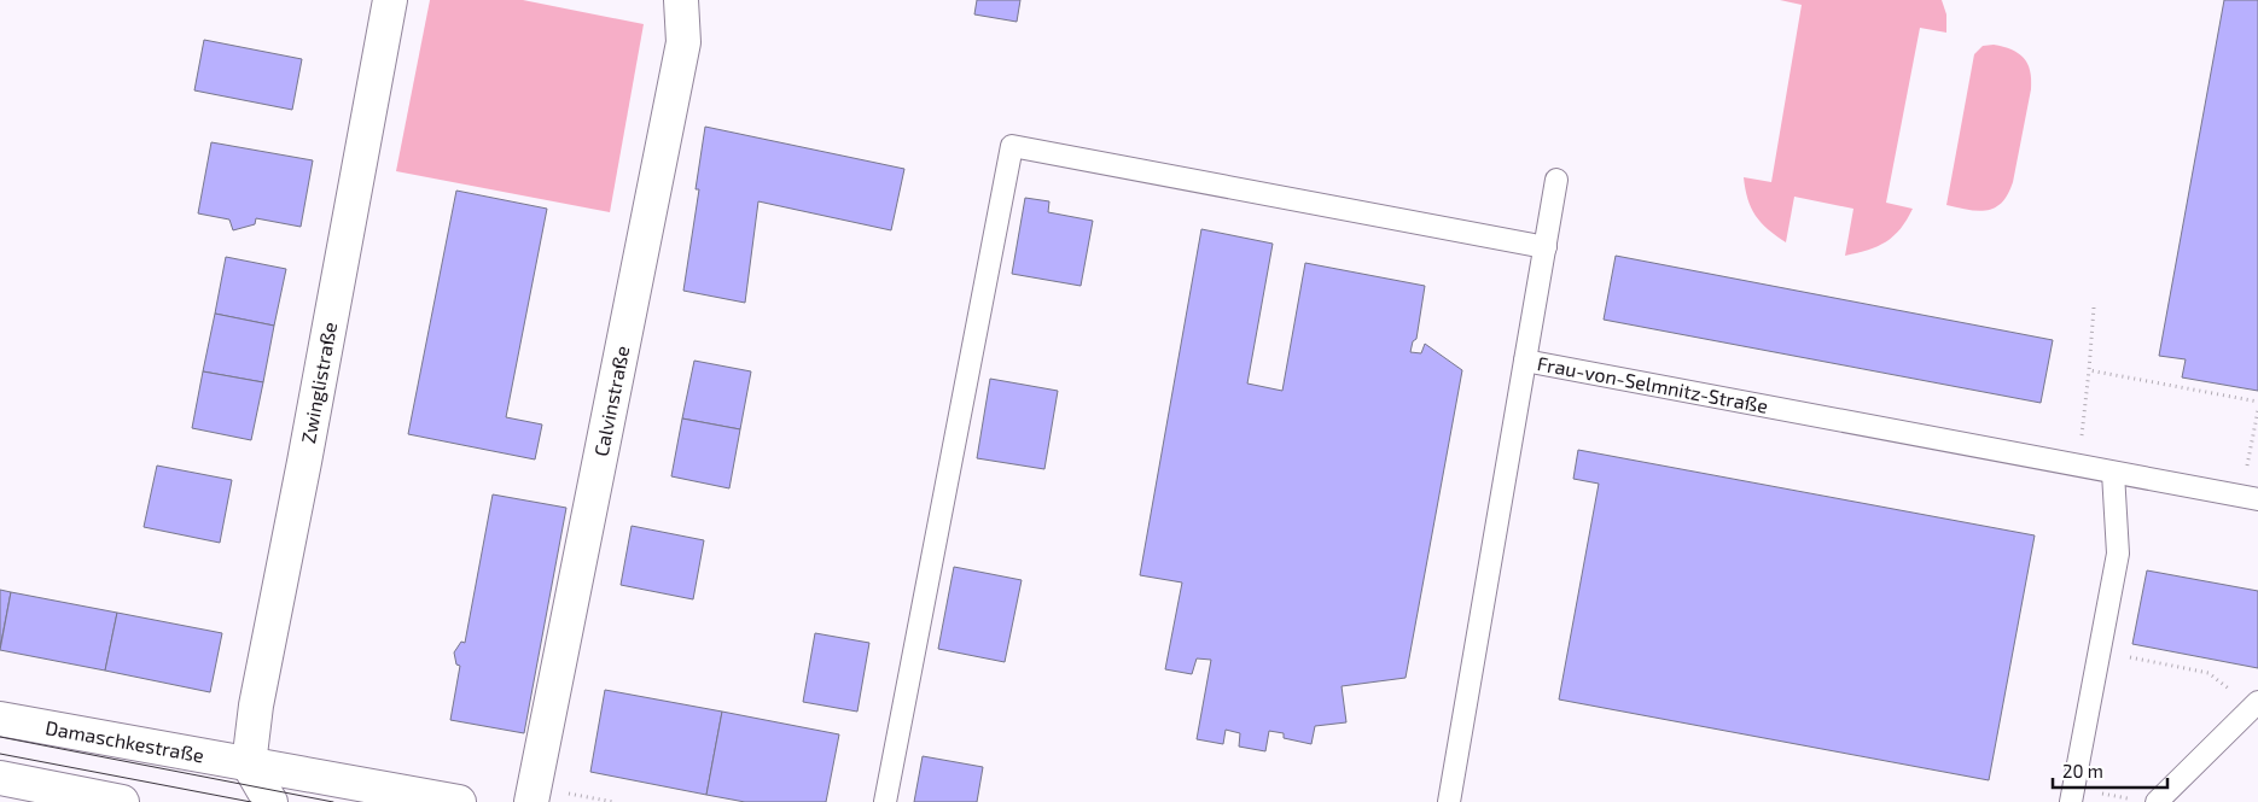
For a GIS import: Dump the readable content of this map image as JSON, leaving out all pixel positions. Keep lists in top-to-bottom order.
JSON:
{
  "streets": {
    "street": ["Zwinglistraße", "Calvinstraße", "Damaschkestraße"],
    "lane": ["Frau-von-Selmnitz-Straße"]
  },
  "crossings": [
    ["Zwinglistraße", "Damaschkestraße"]
  ],
  "scale_bar": "20 m"
}
